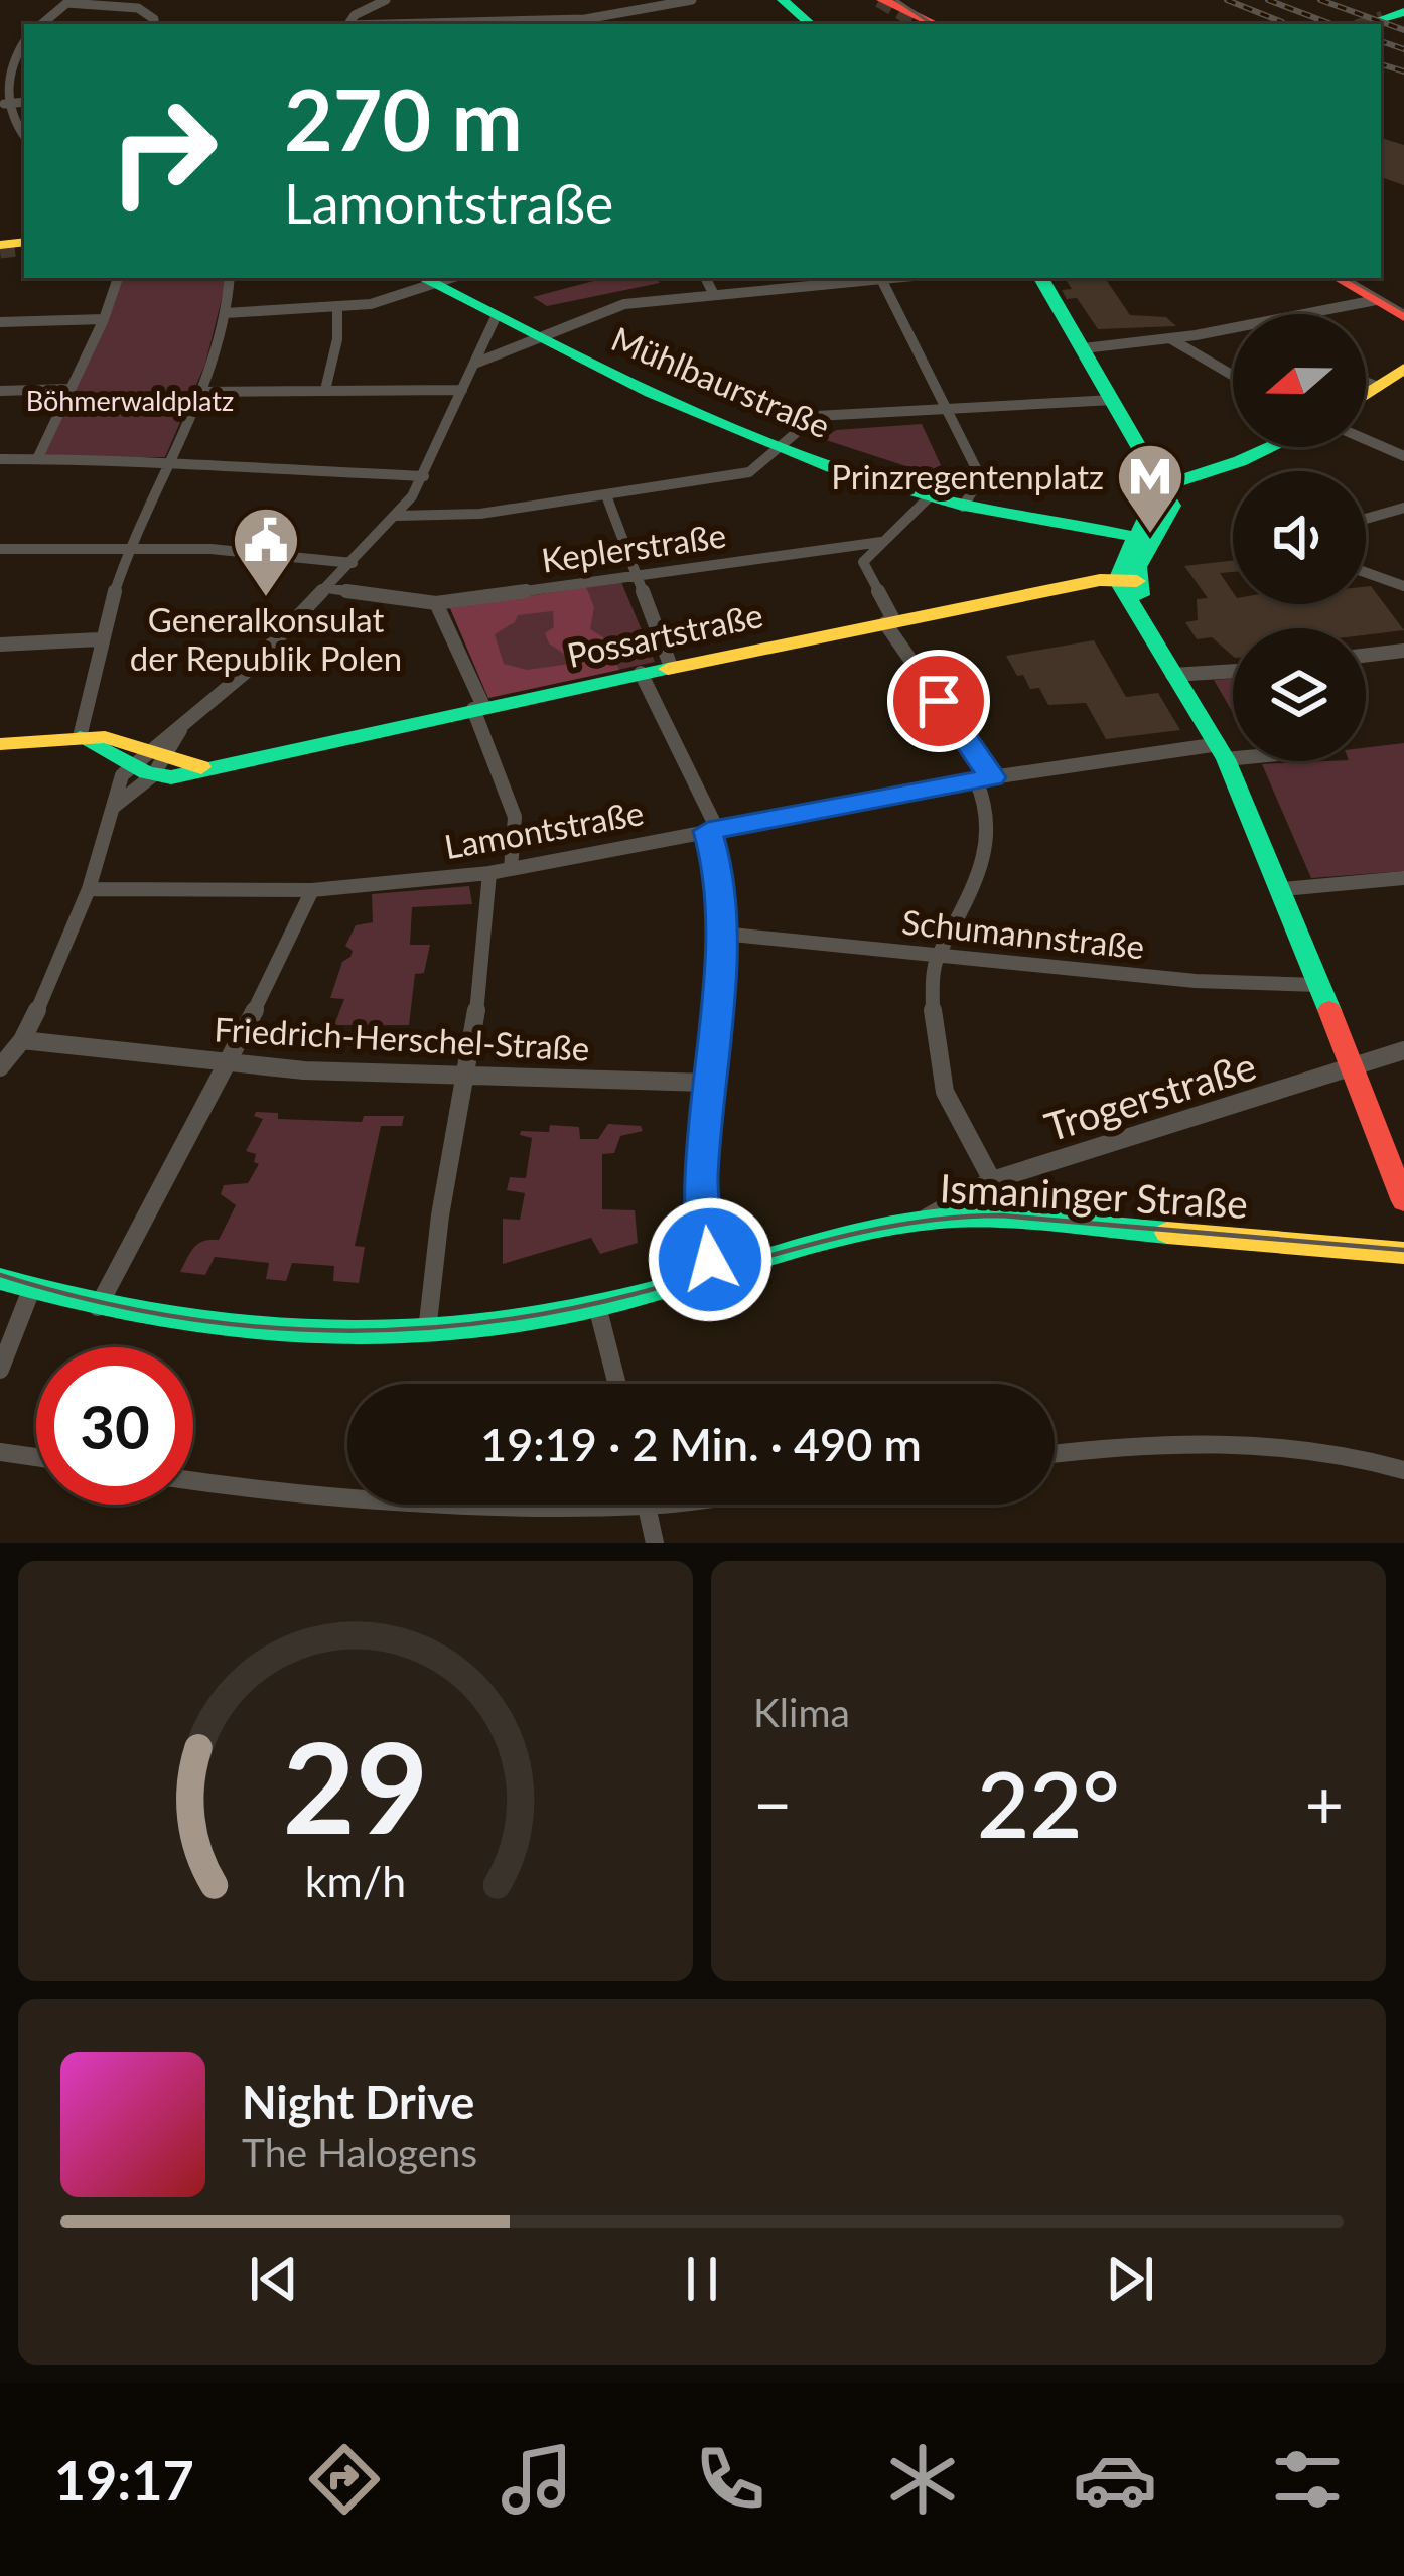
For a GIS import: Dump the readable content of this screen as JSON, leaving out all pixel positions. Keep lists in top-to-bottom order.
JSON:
{
  "streets": {
    "street": [
      "Mühlbaurstraße",
      "Keplerstraße",
      "Possartstraße",
      "Lamontstraße",
      "Schumannstraße",
      "Friedrich-Herschel-Straße",
      "Trogerstraße",
      "Ismaninger Straße"
    ]
  },
  "crossings": [
    ["Trogerstraße", "Ismaninger Straße"]
  ],
  "parks": ["Böhmerwaldplatz"],
  "places": {
    "metro station": ["Prinzregentenplatz"],
    "public building": ["Generalkonsulat der Republik Polen"]
  },
  "north": "left",
  "page": {
    "turn": ["270 m", "Lamontstraße"],
    "limit": "30",
    "trip": "19:19 · 2 Min. · 490 m",
    "tile": "Klima",
    "heat": ["−", "22°", "+"],
    "song": ["Night Drive", "The Halogens"],
    "tabs": "19:17",
    "gauge": ["29", "km/h"]
  }
}
